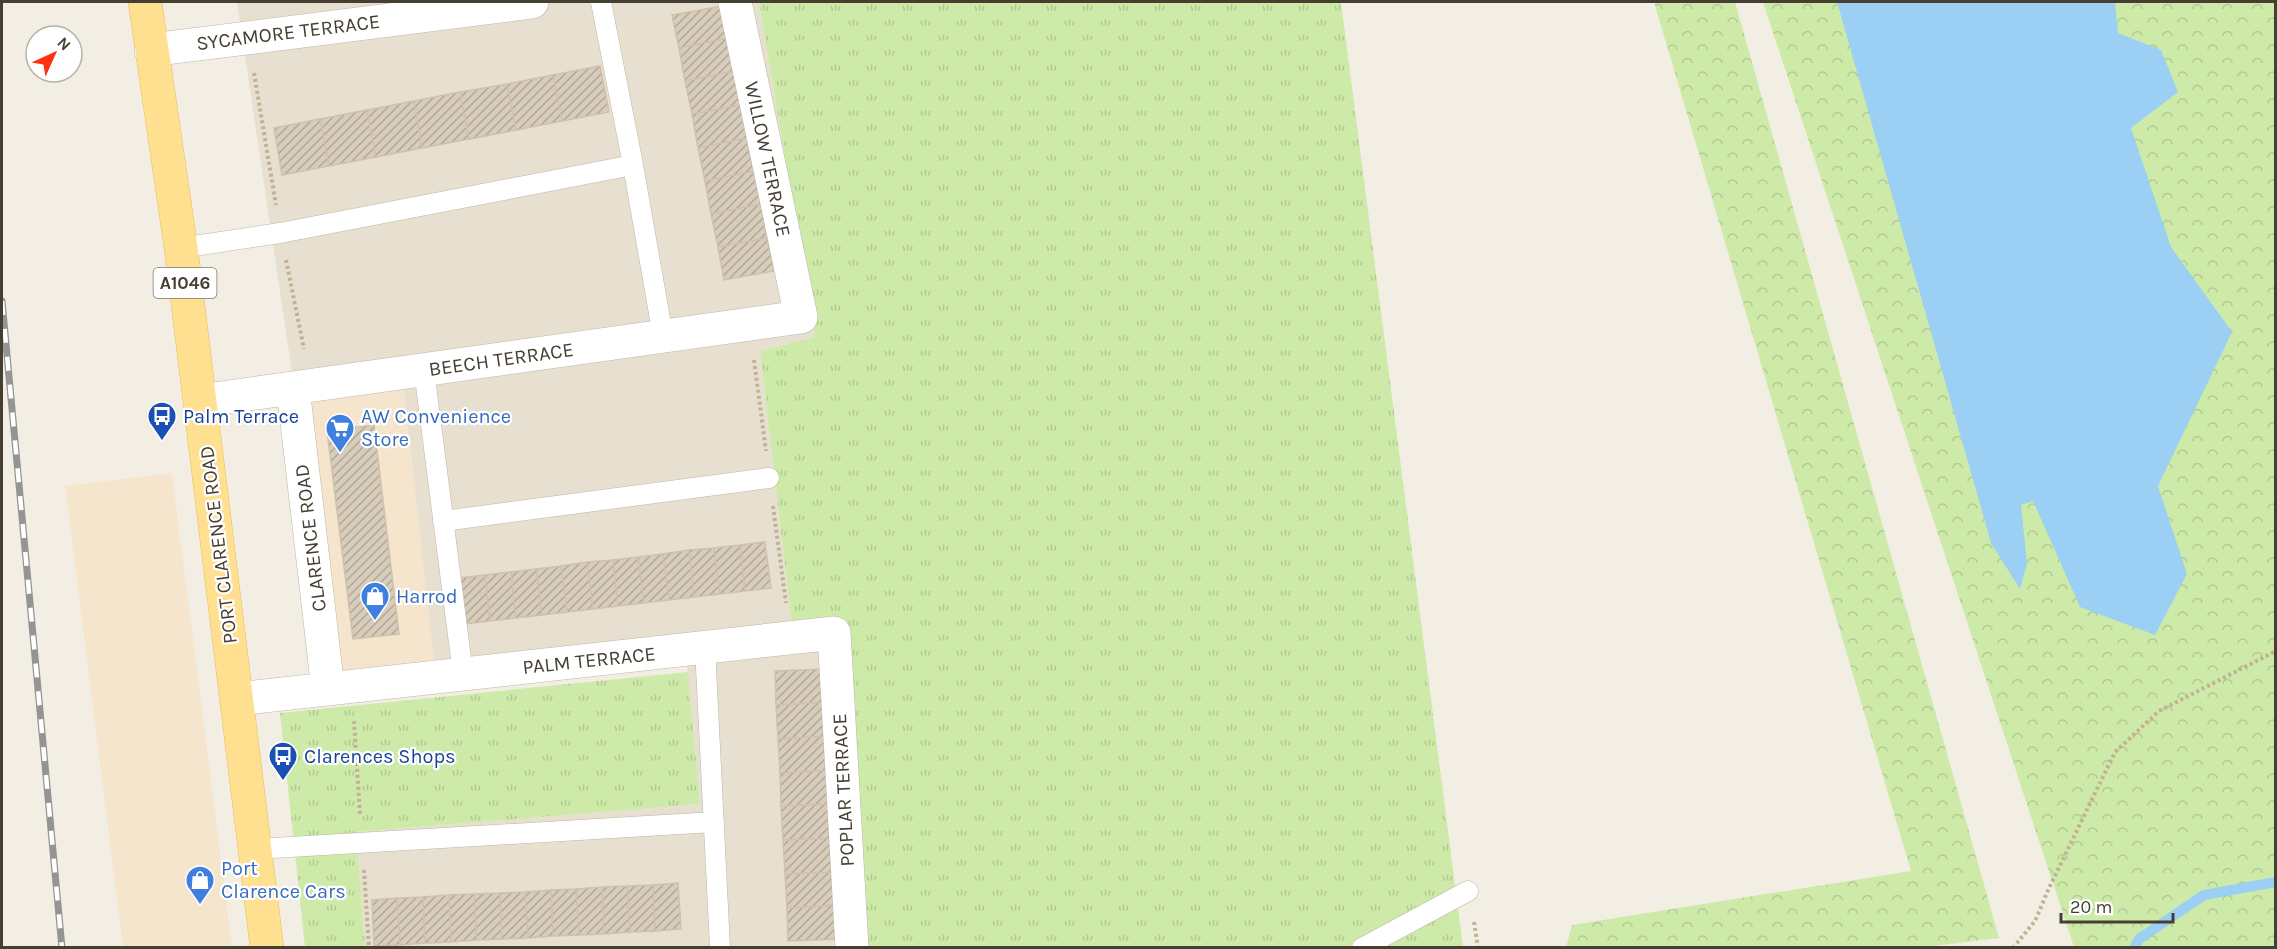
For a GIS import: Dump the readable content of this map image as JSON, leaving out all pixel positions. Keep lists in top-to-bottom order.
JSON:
{
  "streets": {
    "main road": ["A1046", "PORT CLARENCE ROAD"],
    "street": [
      "SYCAMORE TERRACE",
      "WILLOW TERRACE",
      "BEECH TERRACE",
      "CLARENCE ROAD",
      "PALM TERRACE",
      "POPLAR TERRACE"
    ]
  },
  "crossings": [
    ["SYCAMORE TERRACE", "PORT CLARENCE ROAD"],
    ["WILLOW TERRACE", "BEECH TERRACE"],
    ["BEECH TERRACE", "CLARENCE ROAD"],
    ["BEECH TERRACE", "PORT CLARENCE ROAD"],
    ["CLARENCE ROAD", "PALM TERRACE"],
    ["PORT CLARENCE ROAD", "PALM TERRACE"],
    ["PALM TERRACE", "POPLAR TERRACE"]
  ],
  "places": {
    "bus stop": ["Palm Terrace", "Clarences Shops"],
    "supermarket": ["AW Convenience Store"],
    "shop": ["Harrod", "Port Clarence Cars"]
  },
  "scale_bar": "20 m",
  "north": "top right"
}
